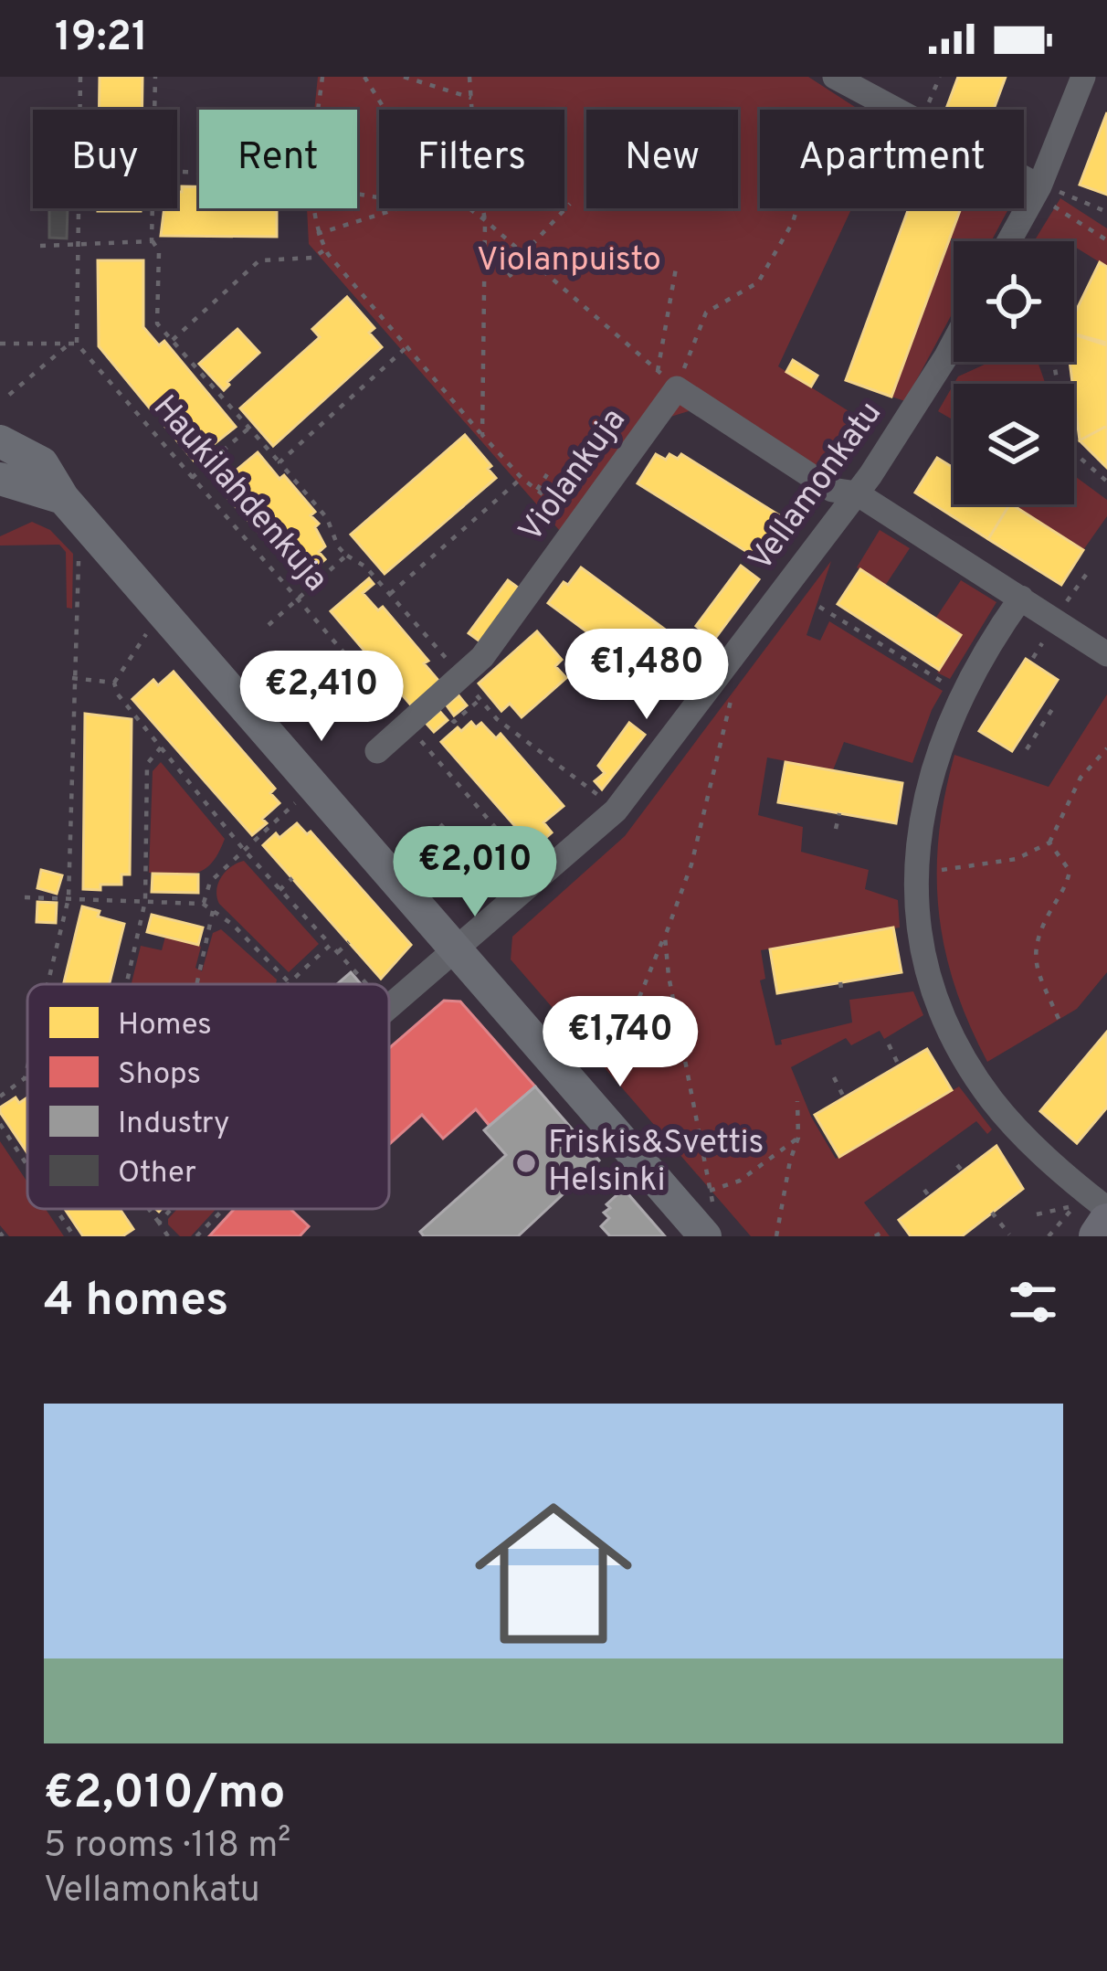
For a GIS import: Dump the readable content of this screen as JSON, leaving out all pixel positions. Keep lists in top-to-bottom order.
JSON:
{
  "streets": {
    "street": ["Violankuja", "Vellamonkatu"],
    "path": ["Haukilahdenkuja"]
  },
  "crossings": [
    ["Violankuja", "Haukilahdenkuja"],
    ["Vellamonkatu", "Haukilahdenkuja"]
  ],
  "parks": ["Violanpuisto"],
  "places": ["Friskis&Svettis Helsinki"],
  "legend": [
    "Homes",
    "Shops",
    "Industry",
    "Other"
  ],
  "page": {
    "status": "19:21",
    "chip": [
      "Buy",
      "Rent",
      "Filters",
      "New",
      "Apartment"
    ],
    "price": [
      "€1,480",
      "€2,410",
      "€2,010",
      "€1,740"
    ],
    "heading": "4 homes",
    "list": [
      {
        "name": "€2,010/mo",
        "note": "5 rooms · 118 m² · Vellamonkatu"
      }
    ]
  }
}
